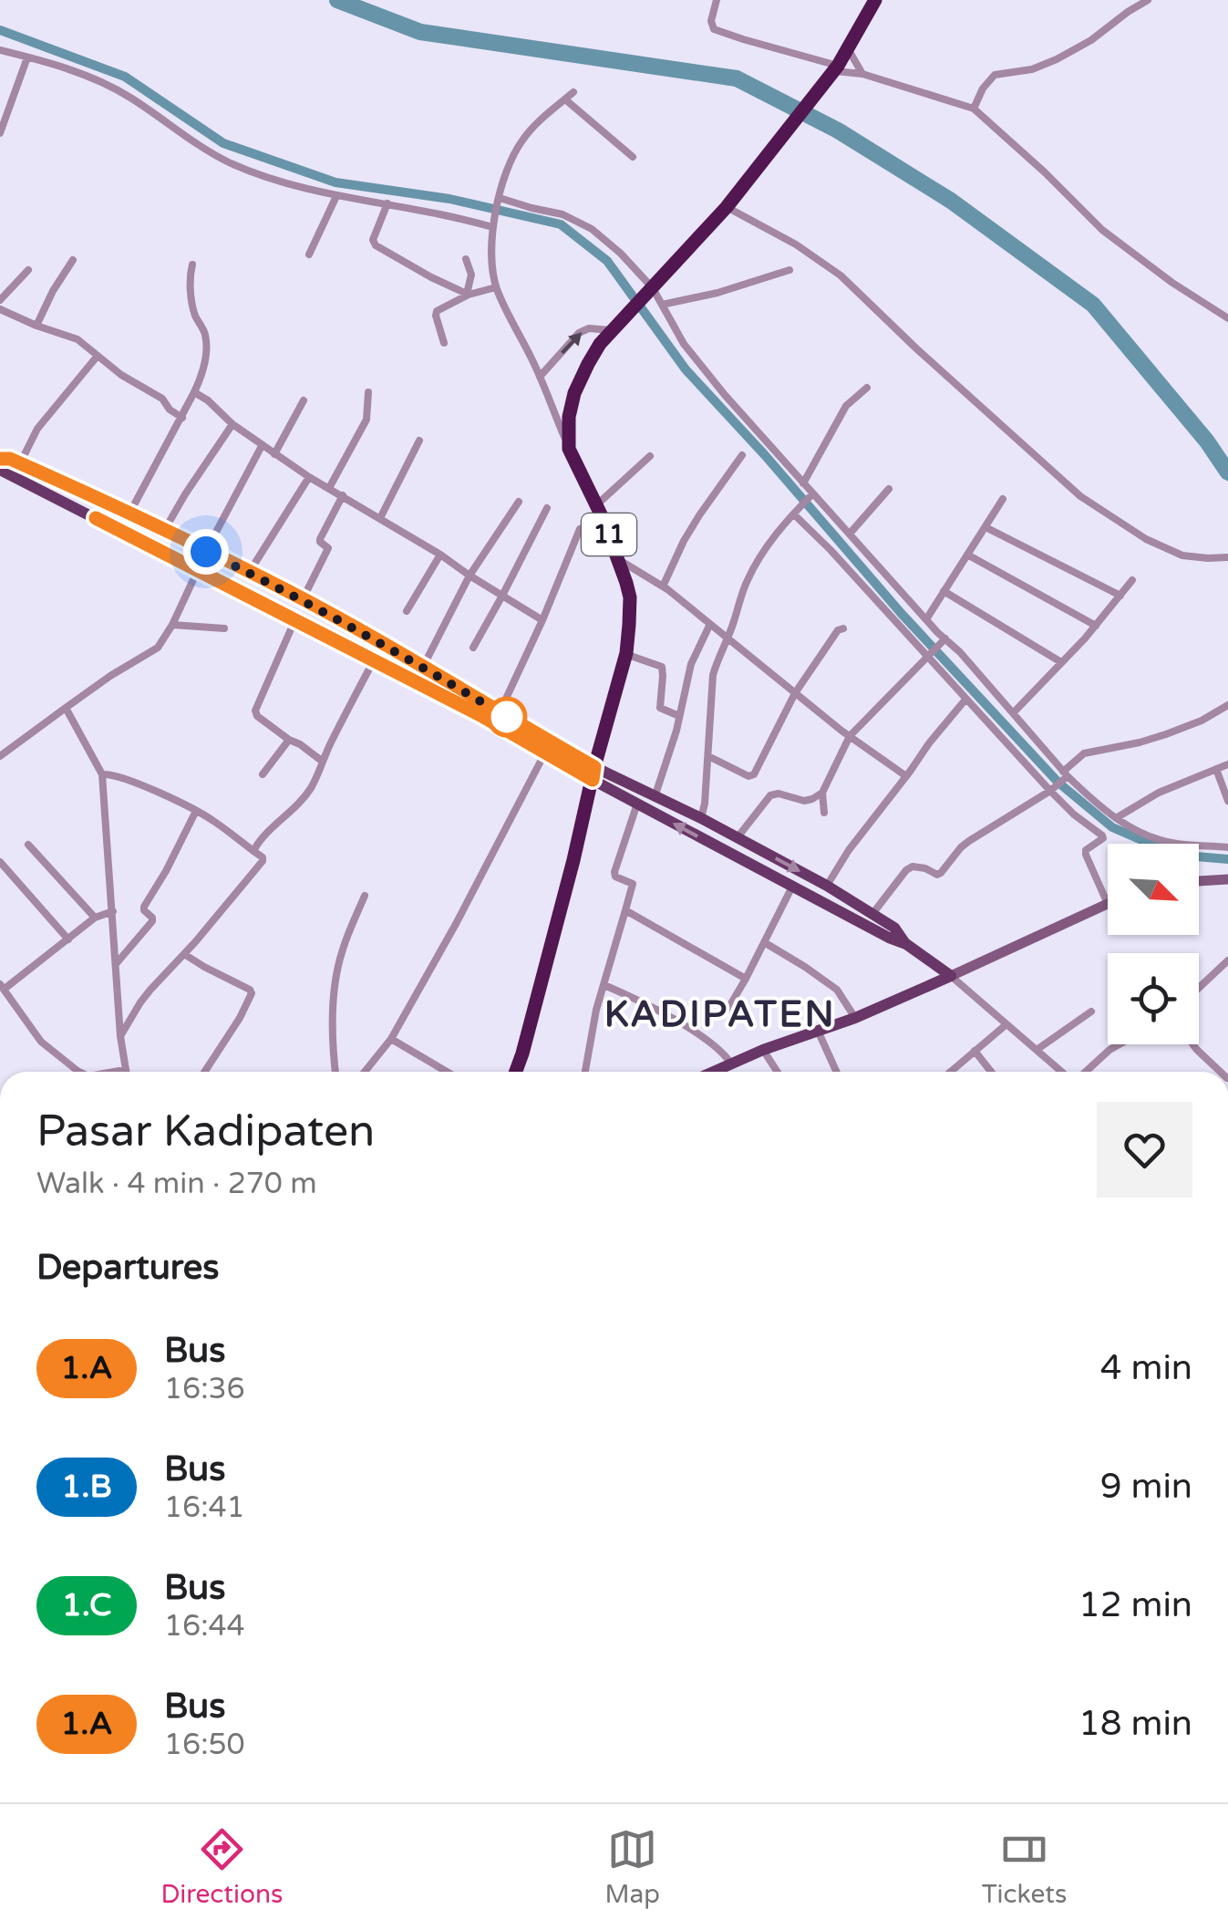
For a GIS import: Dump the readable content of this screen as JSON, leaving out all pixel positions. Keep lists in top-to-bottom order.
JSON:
{
  "streets": {
    "highway": ["11"]
  },
  "districts": ["KADIPATEN"],
  "lines": ["bus line 1.A"],
  "north": "bottom right",
  "page": {
    "heading": [
      ["Pasar Kadipaten", "Walk · 4 min · 270 m"],
      "Departures"
    ],
    "list": [
      {
        "mark": "1.A",
        "name": "Bus",
        "note": "16:36",
        "value": "4 min"
      },
      {
        "mark": "1.B",
        "name": "Bus",
        "note": "16:41",
        "value": "9 min"
      },
      {
        "mark": "1.C",
        "name": "Bus",
        "note": "16:44",
        "value": "12 min"
      },
      {
        "mark": "1.A",
        "name": "Bus",
        "note": "16:50",
        "value": "18 min"
      }
    ],
    "tabs": ["Directions", "Map", "Tickets"]
  }
}
